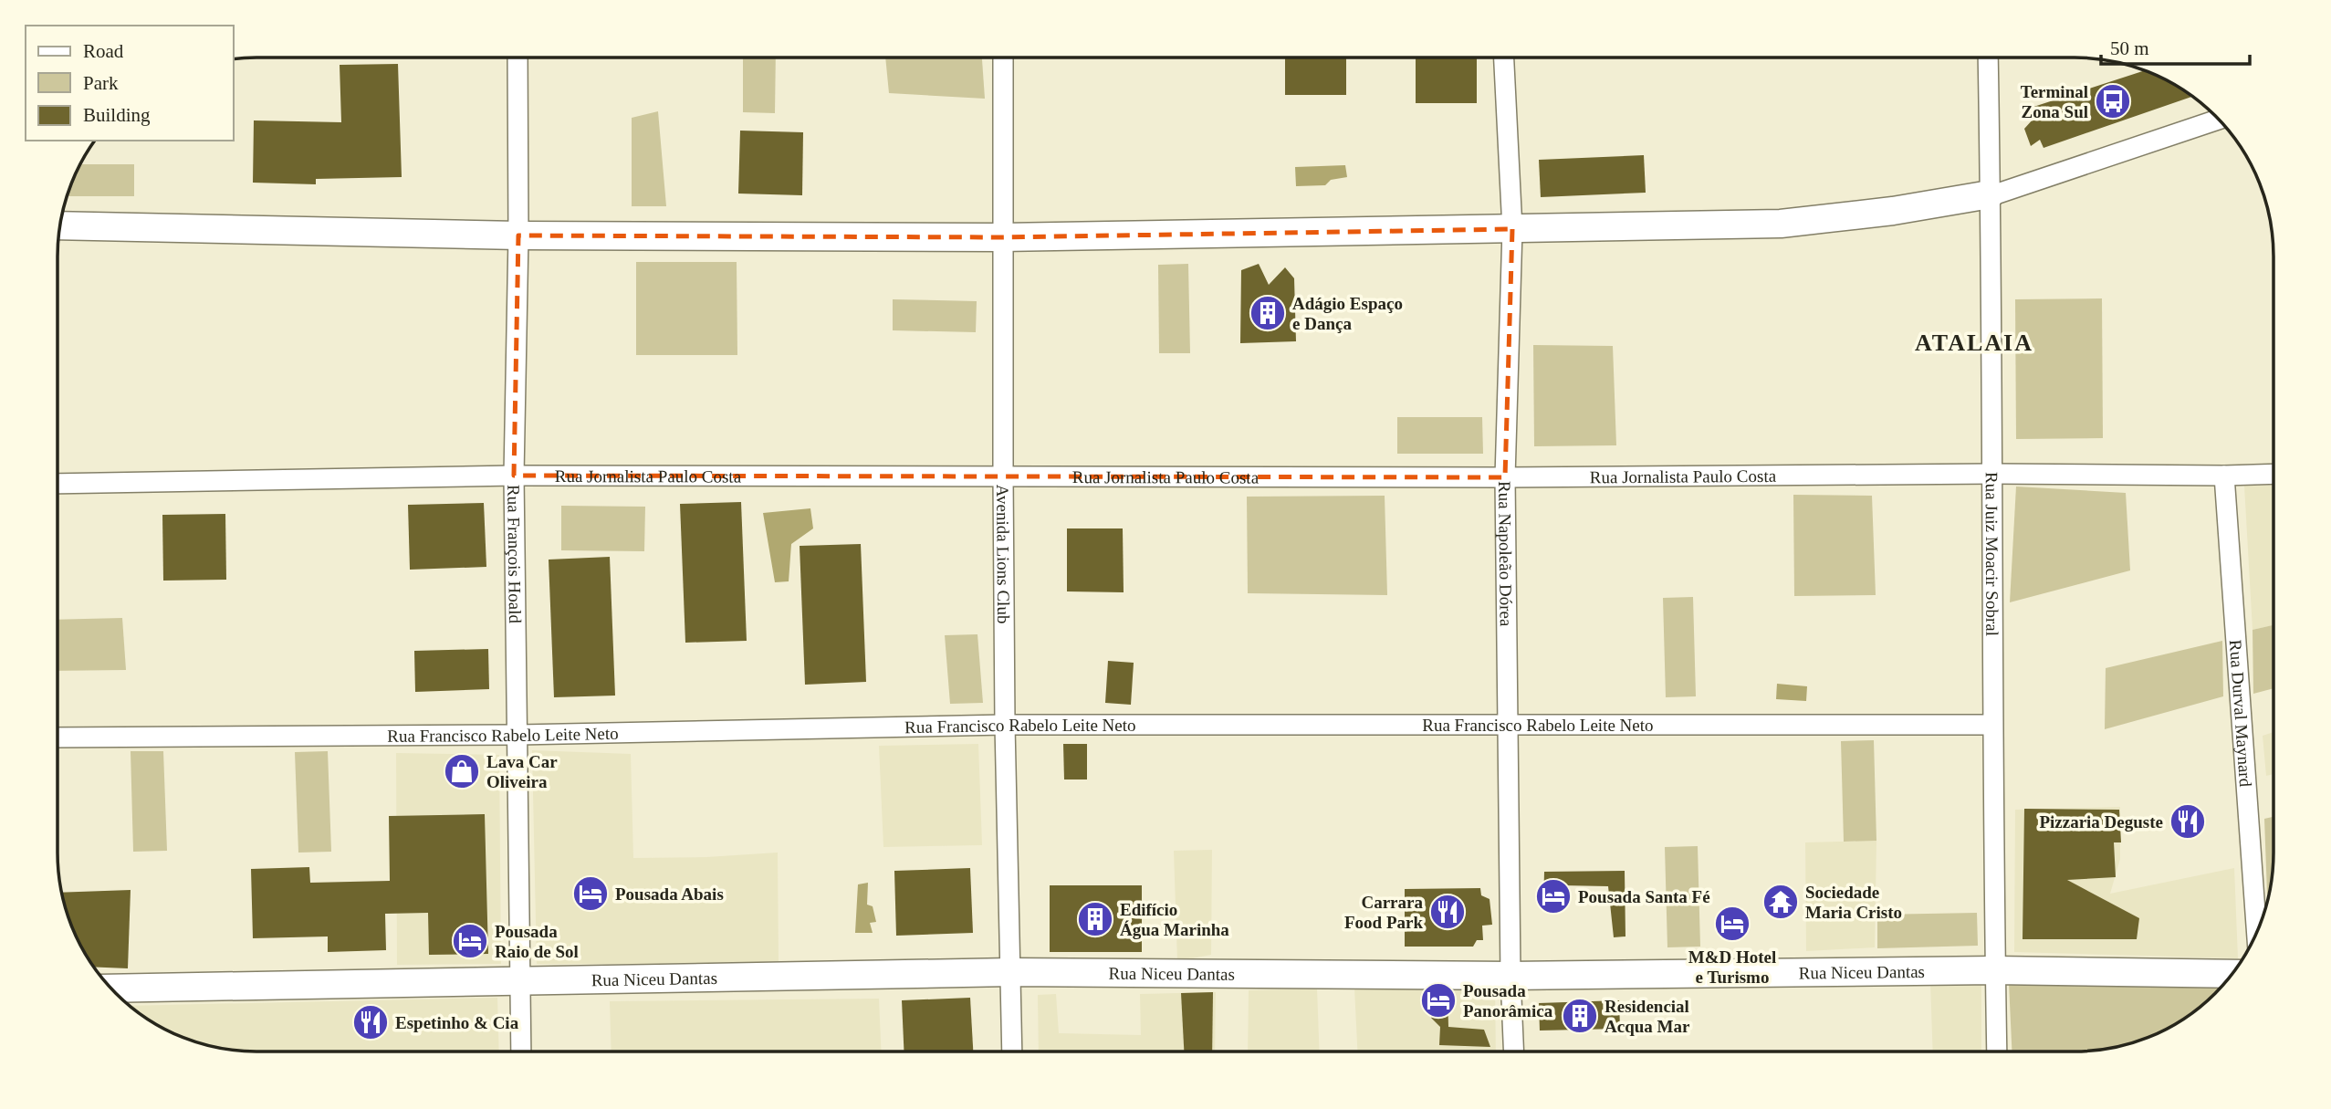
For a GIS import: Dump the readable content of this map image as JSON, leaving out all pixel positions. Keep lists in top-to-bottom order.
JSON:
{
  "streets": {
    "street": [
      "Rua Jornalista Paulo Costa",
      "Rua François Hoald",
      "Avenida Lions Club",
      "Rua Napoleão Dórea",
      "Rua Juiz Moacir Sobral",
      "Rua Durval Maynard",
      "Rua Francisco Rabelo Leite Neto",
      "Rua Niceu Dantas"
    ]
  },
  "crossings": [
    ["Rua Jornalista Paulo Costa", "Rua François Hoald"],
    ["Rua Jornalista Paulo Costa", "Avenida Lions Club"],
    ["Rua Jornalista Paulo Costa", "Rua Napoleão Dórea"],
    ["Rua Jornalista Paulo Costa", "Rua Juiz Moacir Sobral"],
    ["Rua Jornalista Paulo Costa", "Rua Durval Maynard"],
    ["Rua François Hoald", "Rua Francisco Rabelo Leite Neto"],
    ["Rua François Hoald", "Rua Niceu Dantas"],
    ["Avenida Lions Club", "Rua Francisco Rabelo Leite Neto"],
    ["Avenida Lions Club", "Rua Niceu Dantas"],
    ["Rua Napoleão Dórea", "Rua Francisco Rabelo Leite Neto"],
    ["Rua Napoleão Dórea", "Rua Niceu Dantas"],
    ["Rua Juiz Moacir Sobral", "Rua Francisco Rabelo Leite Neto"],
    ["Rua Juiz Moacir Sobral", "Rua Niceu Dantas"]
  ],
  "districts": ["ATALAIA"],
  "places": {
    "bus stop": ["Terminal Zona Sul"],
    "building": ["Adágio Espaço e Dança", "Edifício Água Marinha", "Residencial Acqua Mar"],
    "shop": ["Lava Car Oliveira"],
    "restaurant": ["Pizzaria Deguste", "Carrara Food Park", "Espetinho & Cia"],
    "hotel": [
      "Pousada Abais",
      "Pousada Santa Fé",
      "M&D Hotel e Turismo",
      "Pousada Raio de Sol",
      "Pousada Panorâmica"
    ],
    "temple": ["Sociedade Maria Cristo"]
  },
  "legend": ["Road", "Park", "Building"],
  "scale_bar": "50 m"
}
